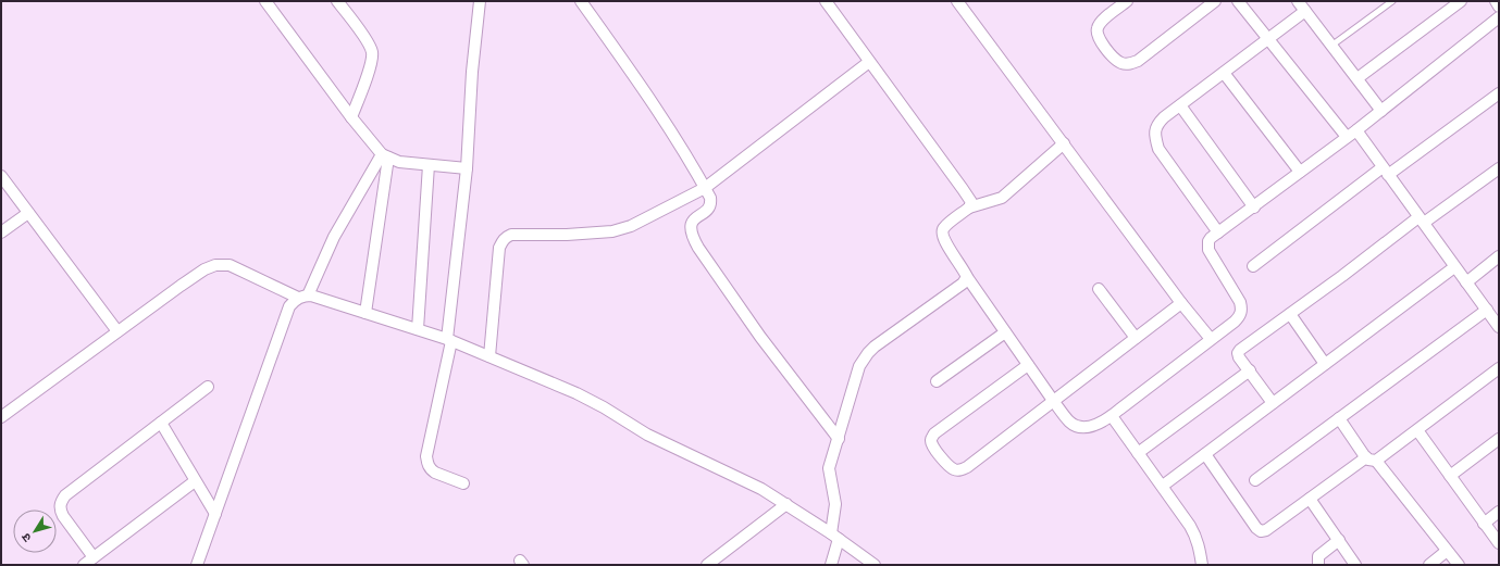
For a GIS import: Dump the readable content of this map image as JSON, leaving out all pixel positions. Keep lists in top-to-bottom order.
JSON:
{
  "north": "bottom left"
}
